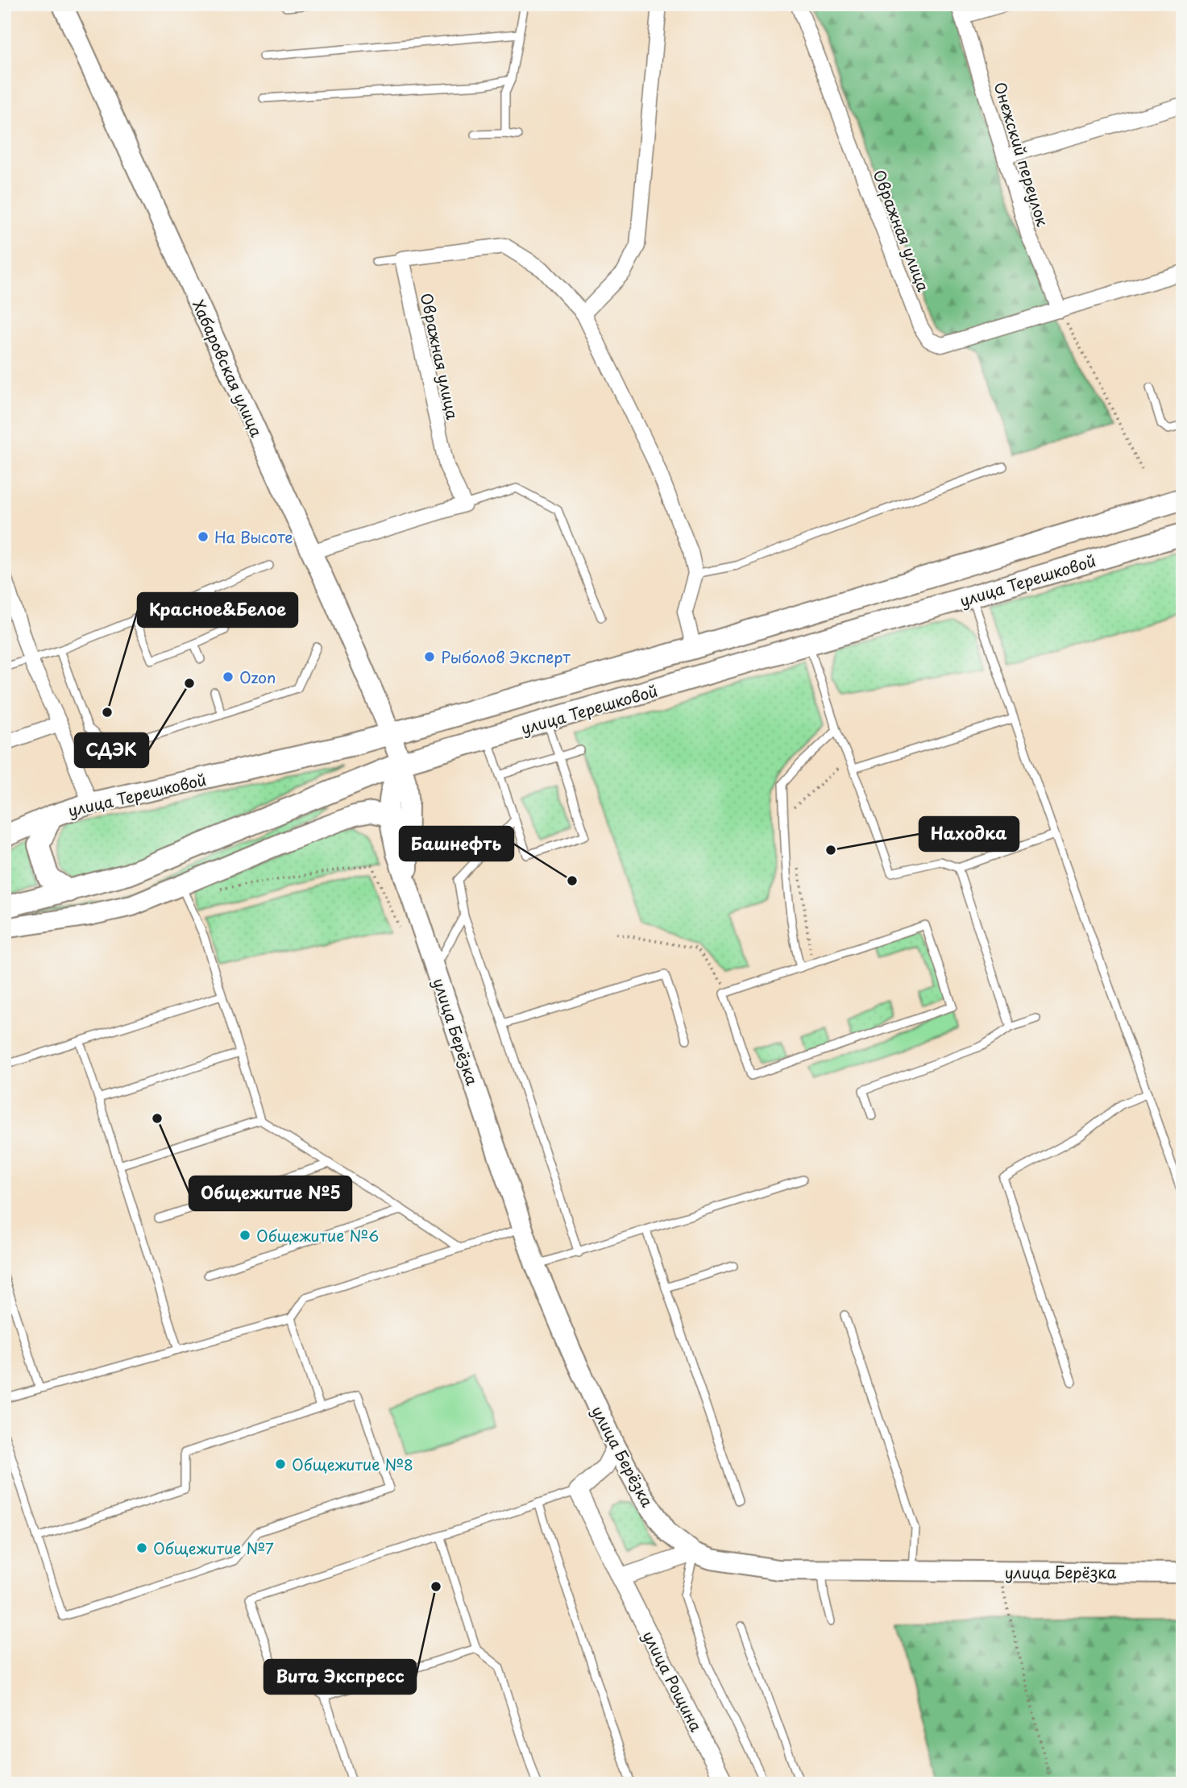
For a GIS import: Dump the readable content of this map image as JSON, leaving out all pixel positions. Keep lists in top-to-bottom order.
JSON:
{
  "streets": {
    "main road": ["Хабаровская улица", "улица Терешковой", "улица Берёзка"],
    "street": ["Онежский переулок", "Овражная улица", "улица Рощина"]
  },
  "crossings": [
    ["Онежский переулок", "Овражная улица"],
    ["Хабаровская улица", "улица Терешковой"],
    ["Хабаровская улица", "улица Берёзка"],
    ["улица Терешковой", "улица Берёзка"]
  ],
  "places": [
    "На Высоте",
    "Рыболов Эксперт",
    "Ozon",
    "СДЭК",
    "Красное&Белое",
    "Находка",
    "Башнефть",
    "Общежитие №5",
    "Общежитие №6",
    "Общежитие №8",
    "Общежитие №7",
    "Вита Экспресс"
  ]
}
